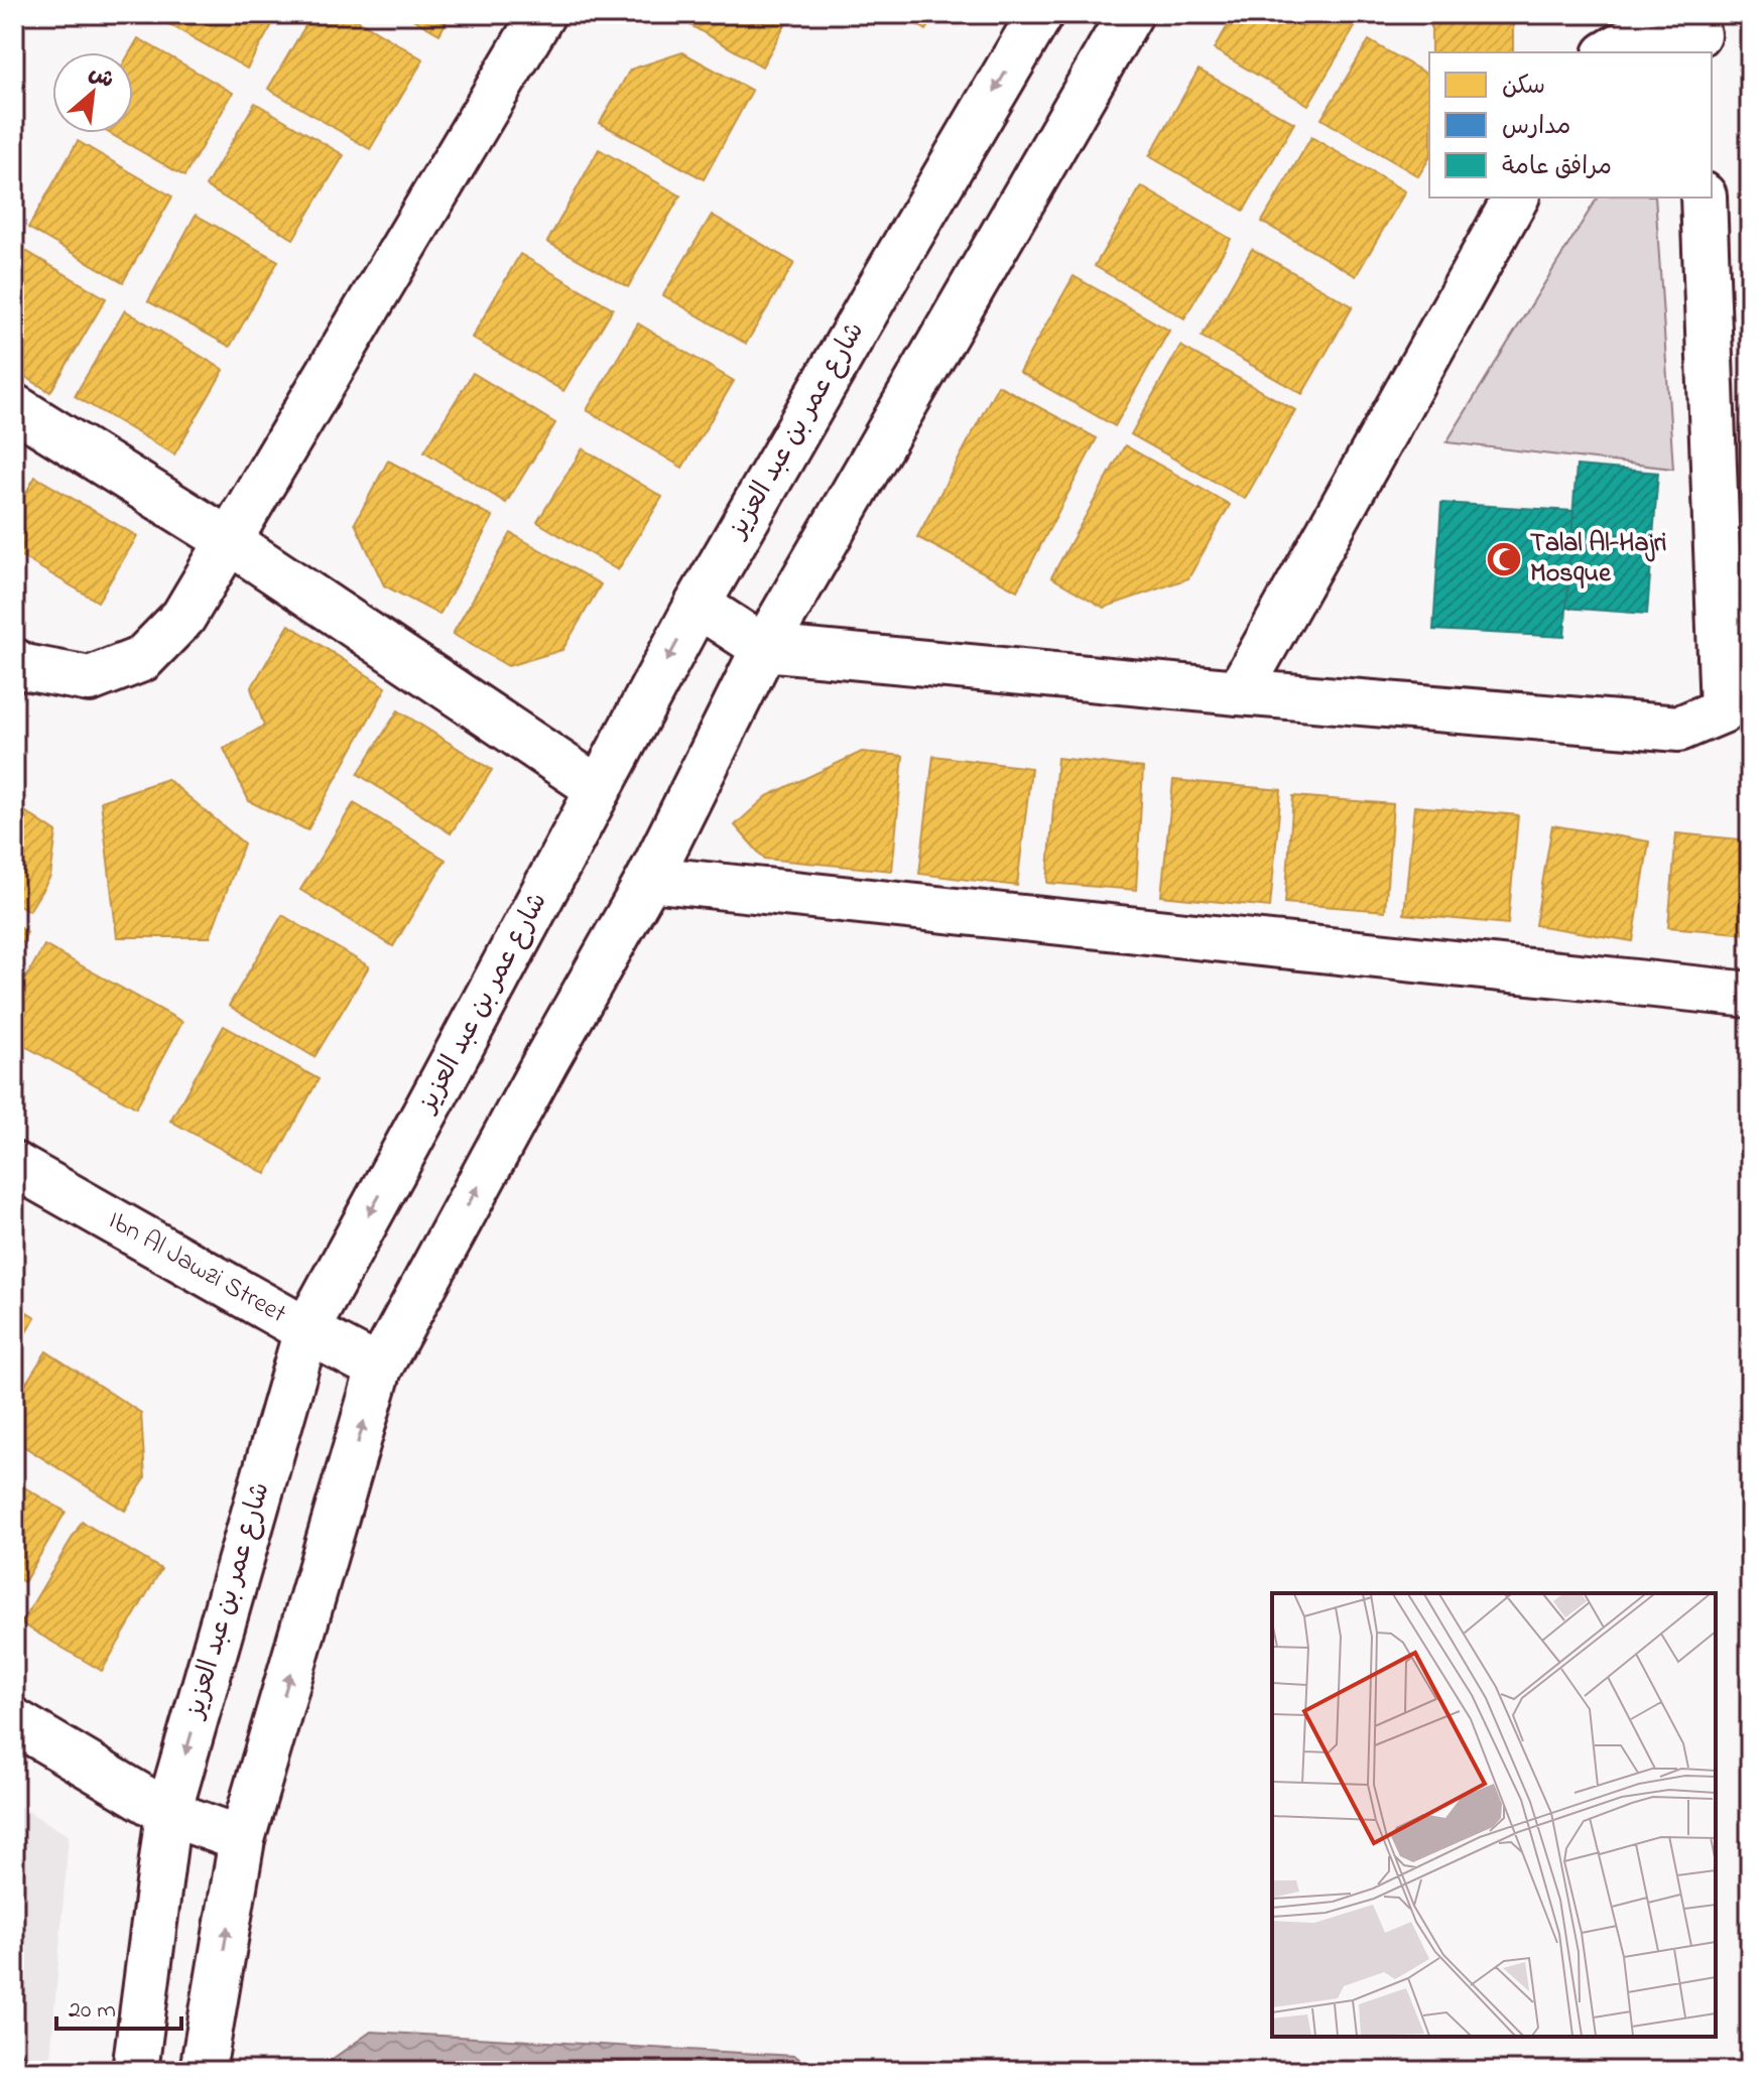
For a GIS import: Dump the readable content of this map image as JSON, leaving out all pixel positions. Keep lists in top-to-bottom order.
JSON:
{
  "streets": {
    "street": ["شارع عمر بن عبد العزيز", "Ibn Al Jawzi Street"]
  },
  "crossings": [
    ["شارع عمر بن عبد العزيز", "Ibn Al Jawzi Street"]
  ],
  "places": {
    "mosque": ["Talal Al-Hajri Mosque"]
  },
  "legend": ["سكن", "مدارس", "مرافق عامة"],
  "scale_bar": "20 m",
  "north": "top right"
}
